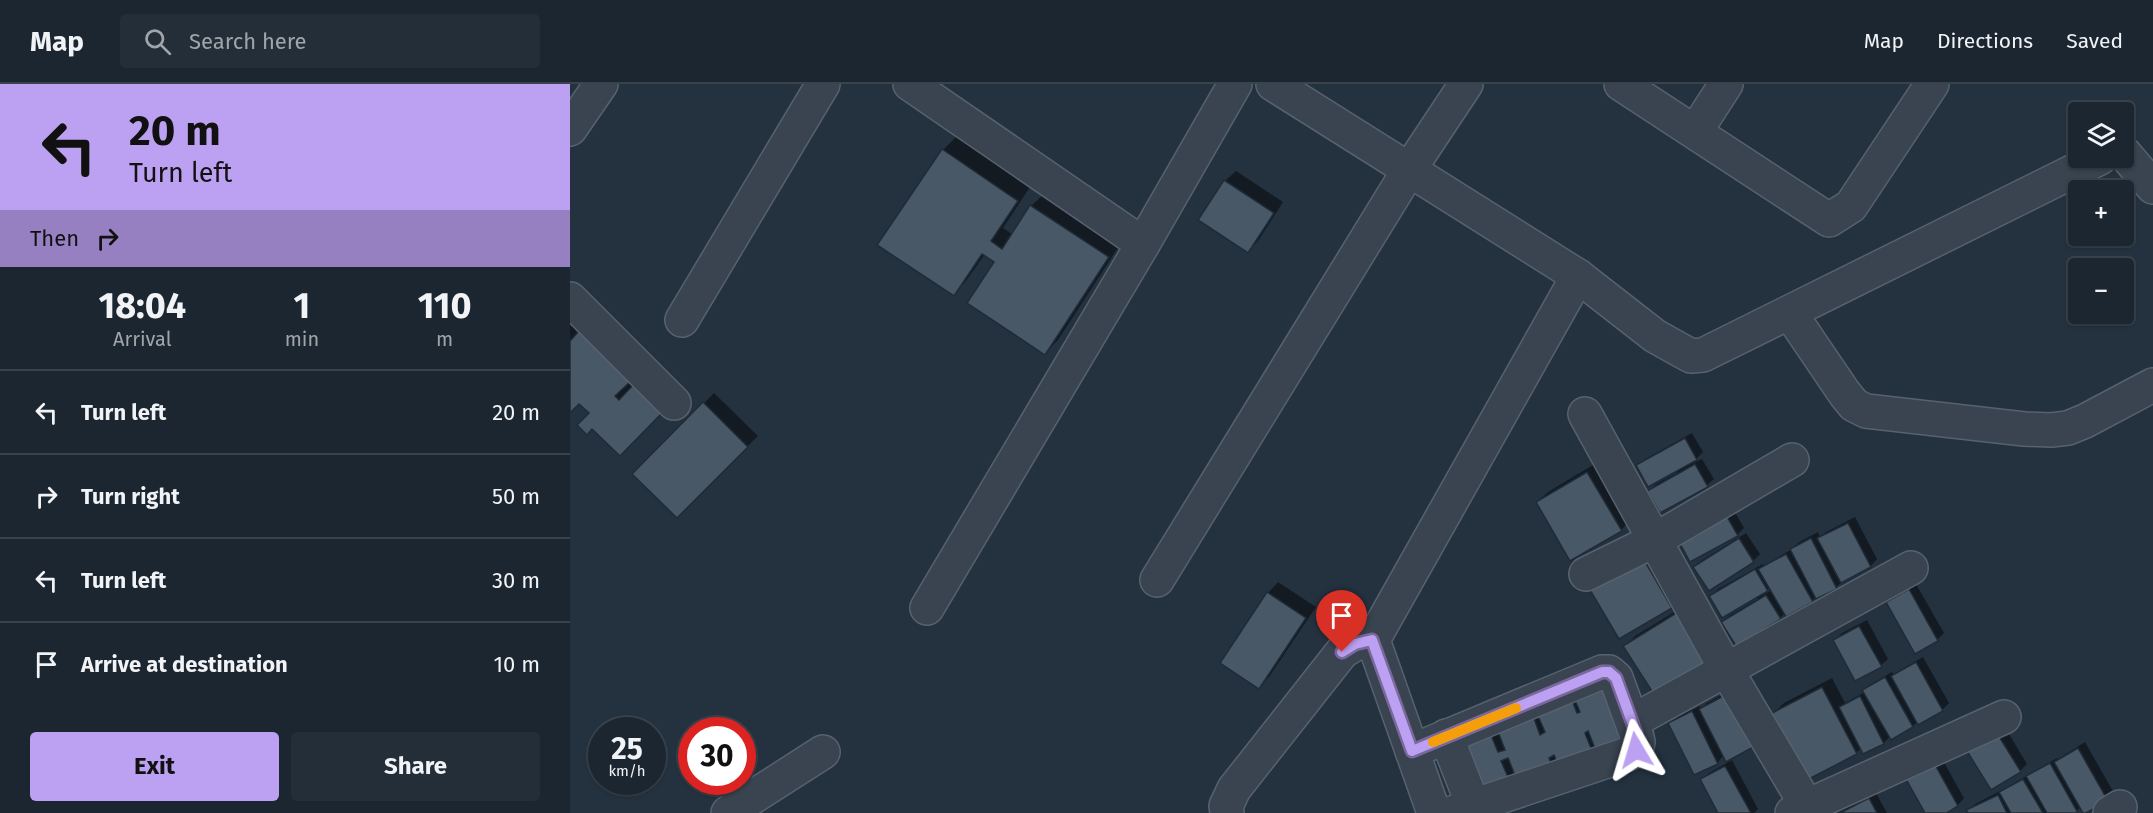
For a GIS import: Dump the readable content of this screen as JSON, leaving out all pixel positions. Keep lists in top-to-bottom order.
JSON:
{
  "page": {
    "header": "Map",
    "search": "Search here",
    "nav": ["Map", "Directions", "Saved"],
    "turn": ["20 m", "Turn left"],
    "map_buttons": ["+", "−"],
    "then": "Then",
    "eta": [
      "18:04",
      "Arrival",
      "1",
      "min",
      "110",
      "m"
    ],
    "list": [
      {
        "name": "Turn left",
        "value": "20 m"
      },
      {
        "name": "Turn right",
        "value": "50 m"
      },
      {
        "name": "Turn left",
        "value": "30 m"
      },
      {
        "name": "Arrive at destination",
        "value": "10 m"
      }
    ],
    "speed": "25 km/h",
    "limit": "30",
    "buttons": ["Exit", "Share"]
  }
}
